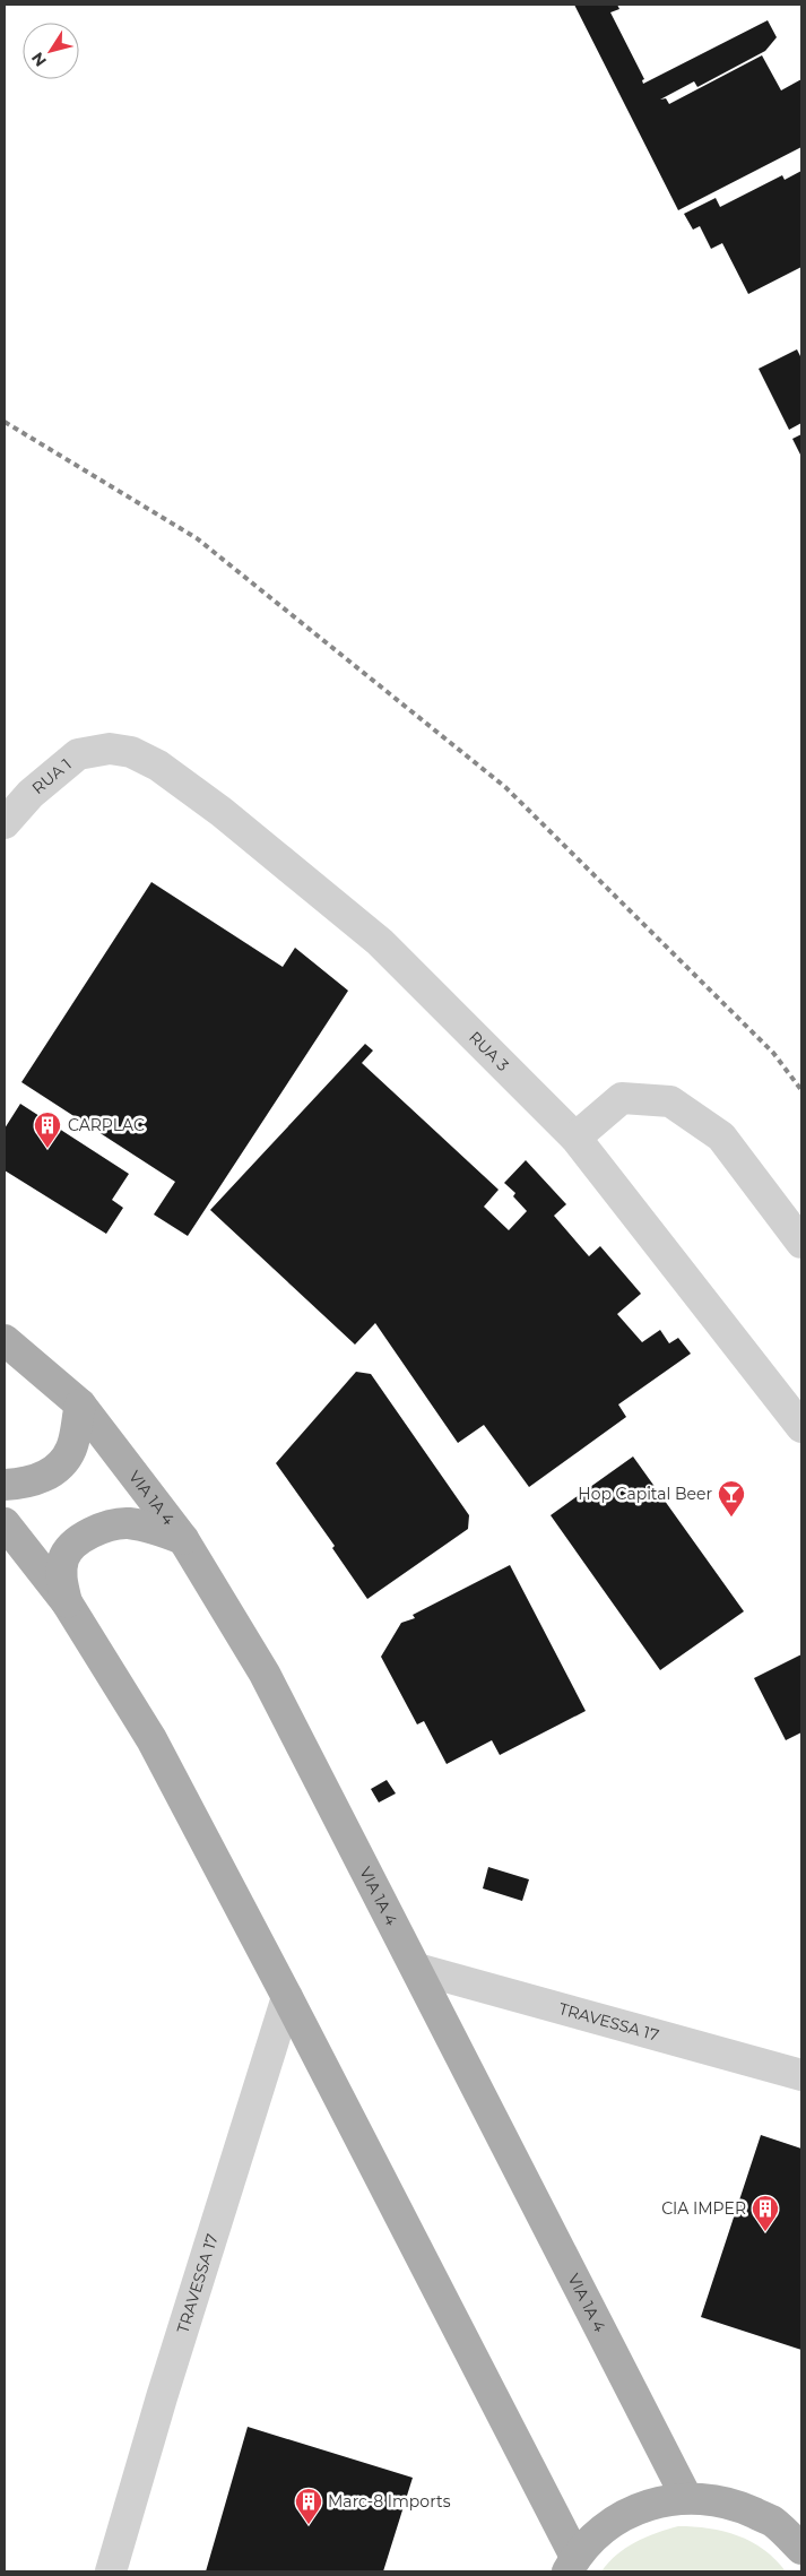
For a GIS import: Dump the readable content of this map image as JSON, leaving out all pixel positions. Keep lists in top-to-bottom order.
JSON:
{
  "streets": {
    "main road": ["VIA 1A 4"],
    "street": ["RUA 1", "RUA 3", "TRAVESSA 17"]
  },
  "crossings": [
    ["RUA 1", "RUA 3"],
    ["VIA 1A 4", "TRAVESSA 17"]
  ],
  "places": {
    "building": ["CARPLAC", "CIA IMPER", "Marc-8 Imports"],
    "bar": ["Hop Capital Beer"]
  },
  "north": "bottom left"
}
